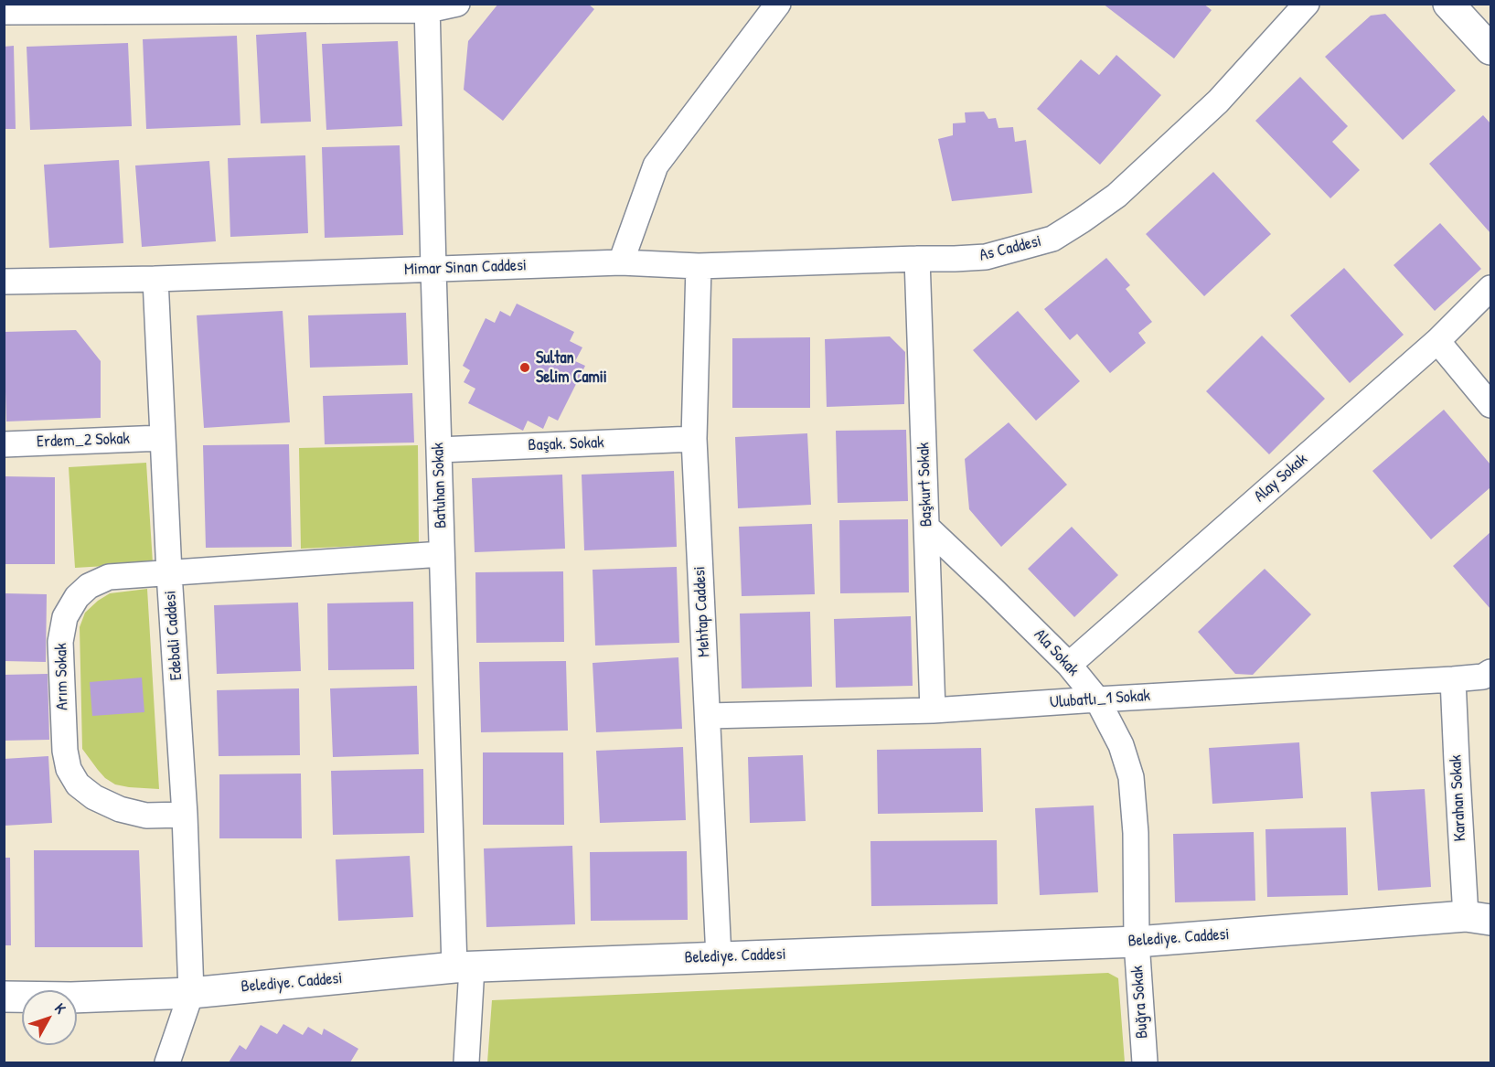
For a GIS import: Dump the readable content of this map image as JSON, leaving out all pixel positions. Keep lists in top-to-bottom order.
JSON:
{
  "streets": {
    "street": [
      "As Caddesi",
      "Mimar Sinan Caddesi",
      "Erdem_2 Sokak",
      "Başak. Sokak",
      "Alay Sokak",
      "Başkurt Sokak",
      "Batuhan Sokak",
      "Mehtap Caddesi",
      "Edebali Caddesi",
      "Ala Sokak",
      "Arım Sokak",
      "Ulubatlı_1 Sokak",
      "Karahan Sokak",
      "Belediye. Caddesi",
      "Buğra Sokak"
    ]
  },
  "crossings": [
    ["As Caddesi", "Mimar Sinan Caddesi"],
    ["As Caddesi", "Başkurt Sokak"],
    ["As Caddesi", "Mehtap Caddesi"],
    ["Mimar Sinan Caddesi", "Batuhan Sokak"],
    ["Mimar Sinan Caddesi", "Edebali Caddesi"],
    ["Erdem_2 Sokak", "Edebali Caddesi"],
    ["Başak. Sokak", "Batuhan Sokak"],
    ["Başak. Sokak", "Mehtap Caddesi"],
    ["Alay Sokak", "Ala Sokak"],
    ["Başkurt Sokak", "Ala Sokak"],
    ["Başkurt Sokak", "Ulubatlı_1 Sokak"],
    ["Batuhan Sokak", "Arım Sokak"],
    ["Batuhan Sokak", "Belediye. Caddesi"],
    ["Mehtap Caddesi", "Ulubatlı_1 Sokak"],
    ["Mehtap Caddesi", "Belediye. Caddesi"],
    ["Edebali Caddesi", "Arım Sokak"],
    ["Edebali Caddesi", "Belediye. Caddesi"],
    ["Ala Sokak", "Ulubatlı_1 Sokak"],
    ["Ala Sokak", "Belediye. Caddesi"],
    ["Ala Sokak", "Buğra Sokak"],
    ["Ulubatlı_1 Sokak", "Karahan Sokak"],
    ["Karahan Sokak", "Belediye. Caddesi"],
    ["Belediye. Caddesi", "Buğra Sokak"]
  ],
  "places": ["Sultan Selim Camii"],
  "north": "top right"
}
